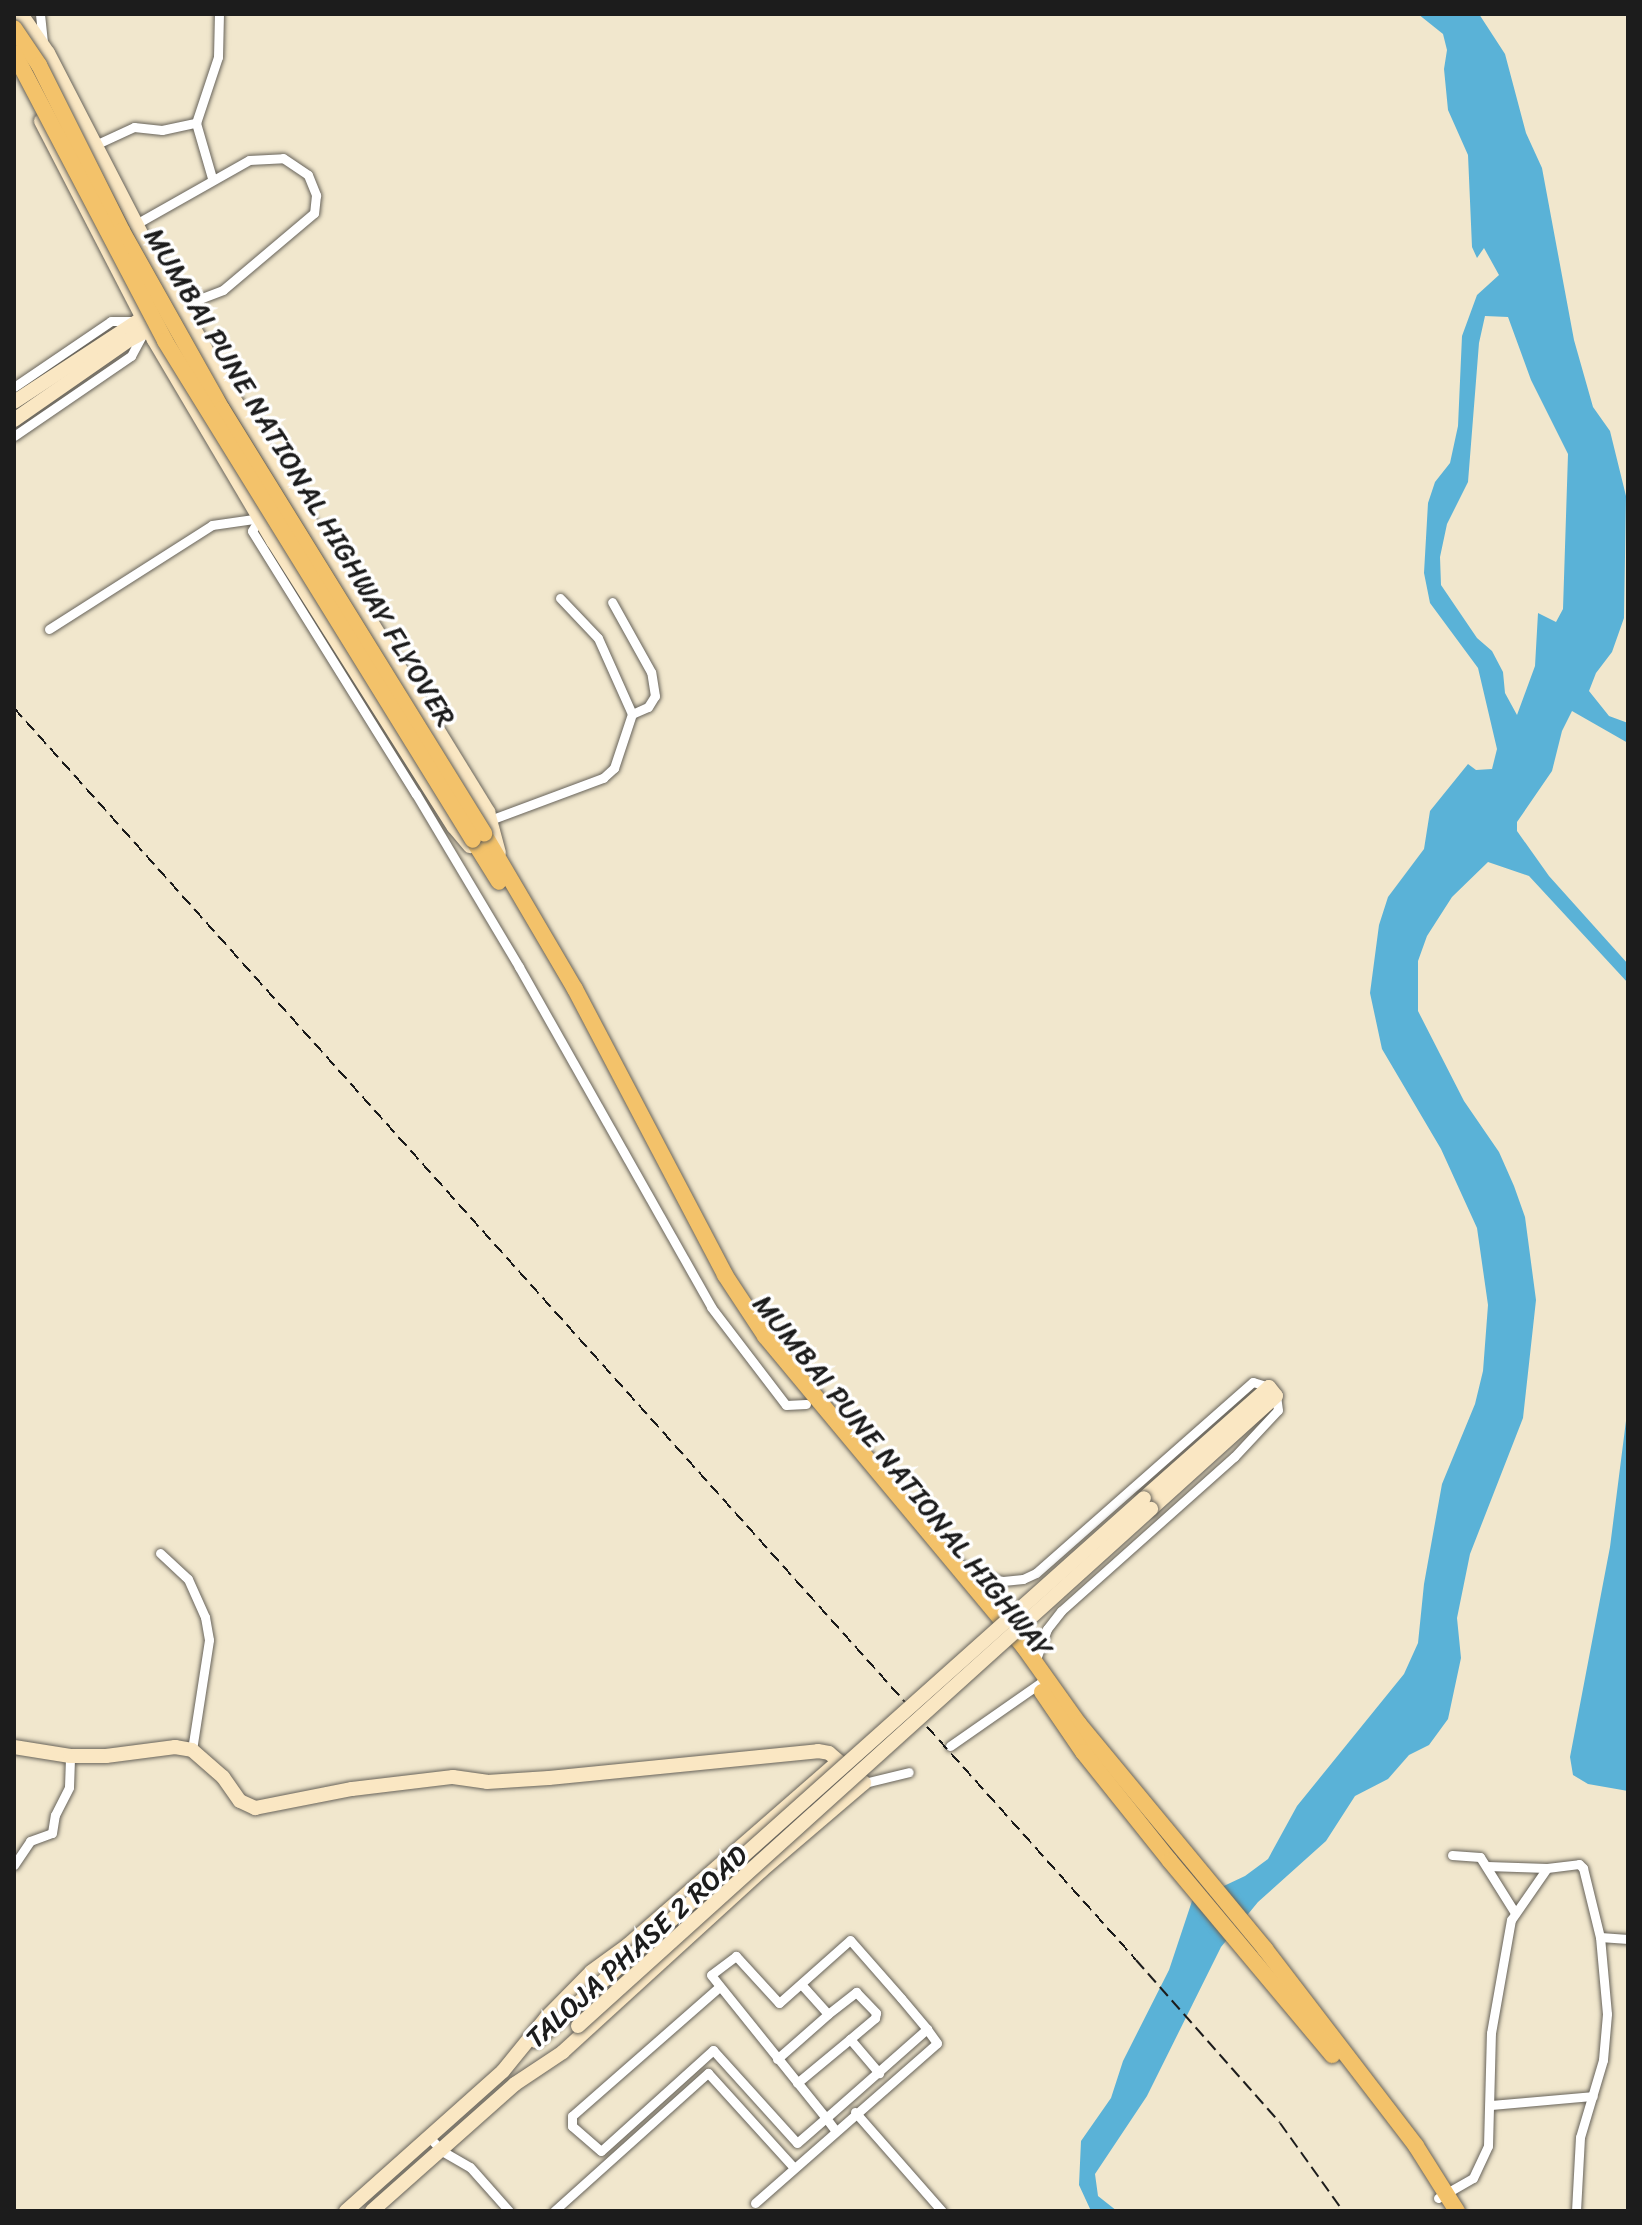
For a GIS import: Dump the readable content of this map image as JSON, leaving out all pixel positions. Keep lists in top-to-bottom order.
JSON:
{
  "streets": {
    "highway": ["MUMBAI PUNE NATIONAL HIGHWAY FLYOVER", "MUMBAI PUNE NATIONAL HIGHWAY"],
    "street": ["TALOJA PHASE 2 ROAD"]
  },
  "crossings": [
    ["MUMBAI PUNE NATIONAL HIGHWAY FLYOVER", "MUMBAI PUNE NATIONAL HIGHWAY"]
  ]
}
